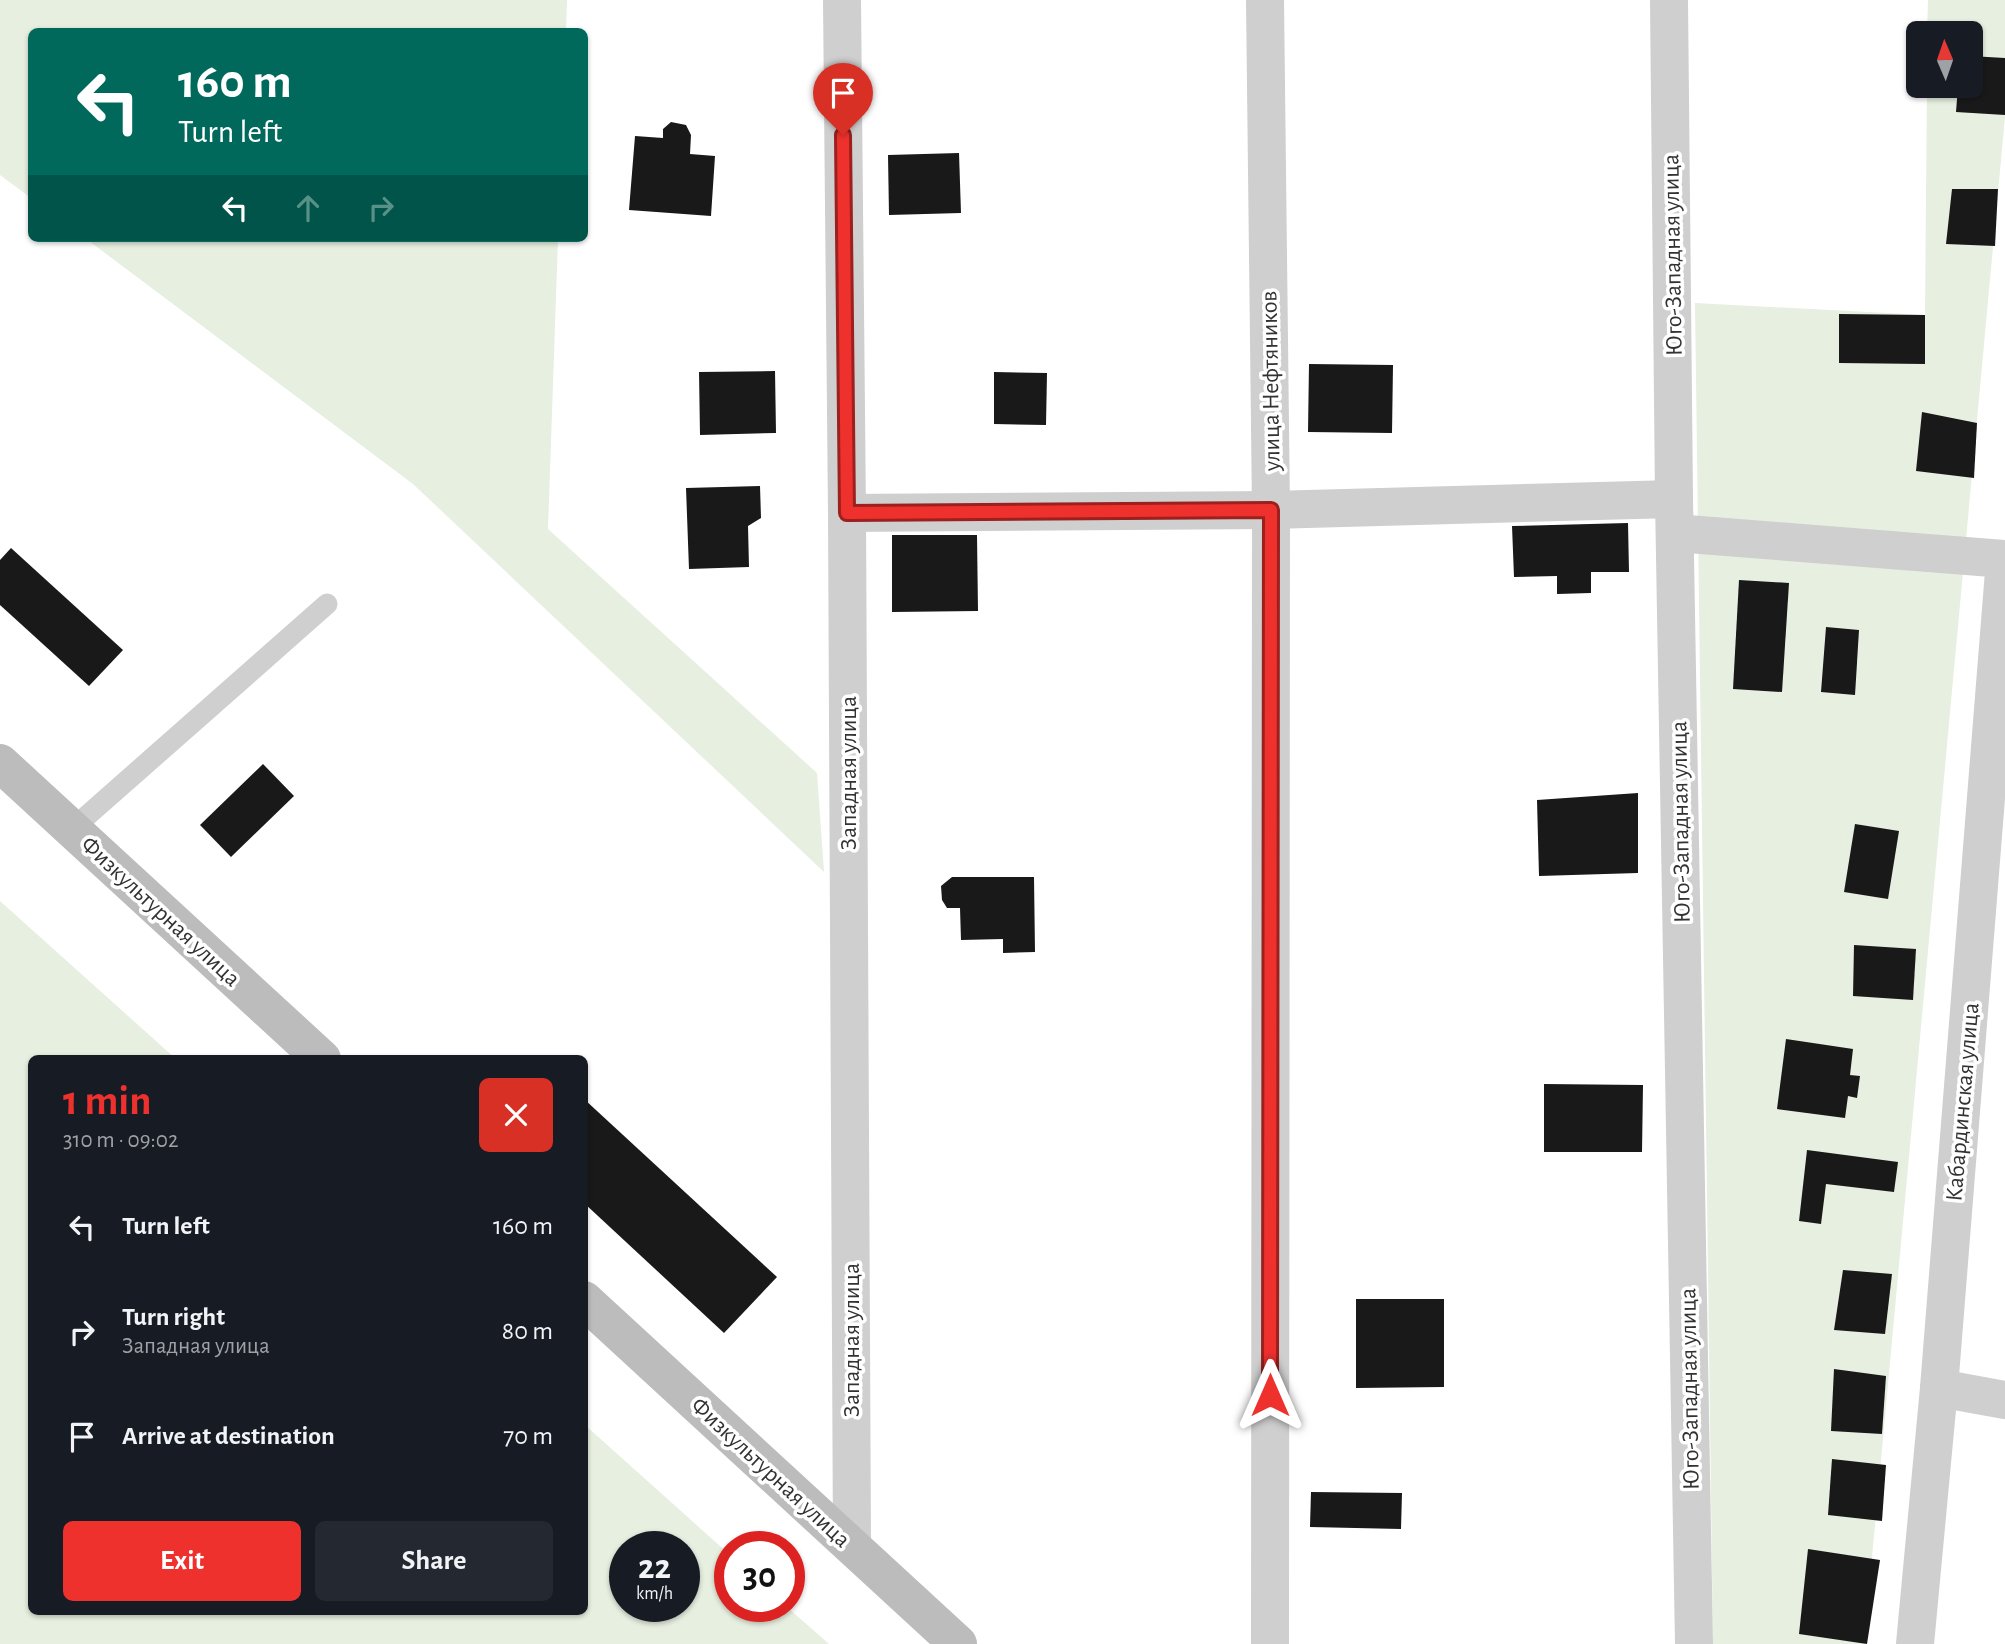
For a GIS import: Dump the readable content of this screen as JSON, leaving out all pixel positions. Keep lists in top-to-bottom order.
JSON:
{
  "streets": {
    "main road": ["Физкультурная улица"],
    "street": [
      "Юго-Западная улица",
      "улица Нефтяников",
      "Западная улица",
      "Кабардинская улица"
    ]
  },
  "crossings": [
    ["Западная улица", "Физкультурная улица"]
  ],
  "north": "top",
  "page": {
    "turn": ["160 m", "Turn left"],
    "heading": ["1 min", "310 m · 09:02"],
    "list": [
      {
        "name": "Turn left",
        "value": "160 m"
      },
      {
        "name": "Turn right",
        "note": "Западная улица",
        "value": "80 m"
      },
      {
        "name": "Arrive at destination",
        "value": "70 m"
      }
    ],
    "buttons": ["Exit", "Share"],
    "speed": "22 km/h",
    "limit": "30"
  }
}
